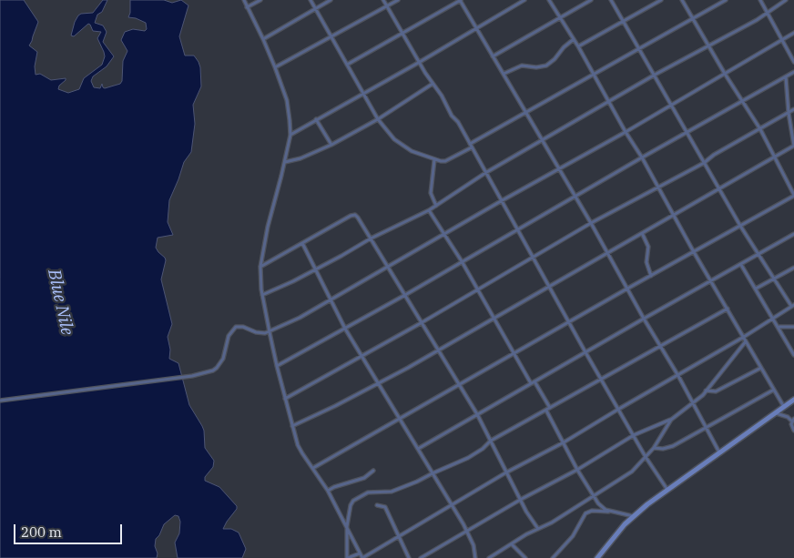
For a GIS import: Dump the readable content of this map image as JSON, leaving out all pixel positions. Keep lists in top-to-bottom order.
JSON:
{
  "water": ["Blue Nile"],
  "scale_bar": "200 m"
}
